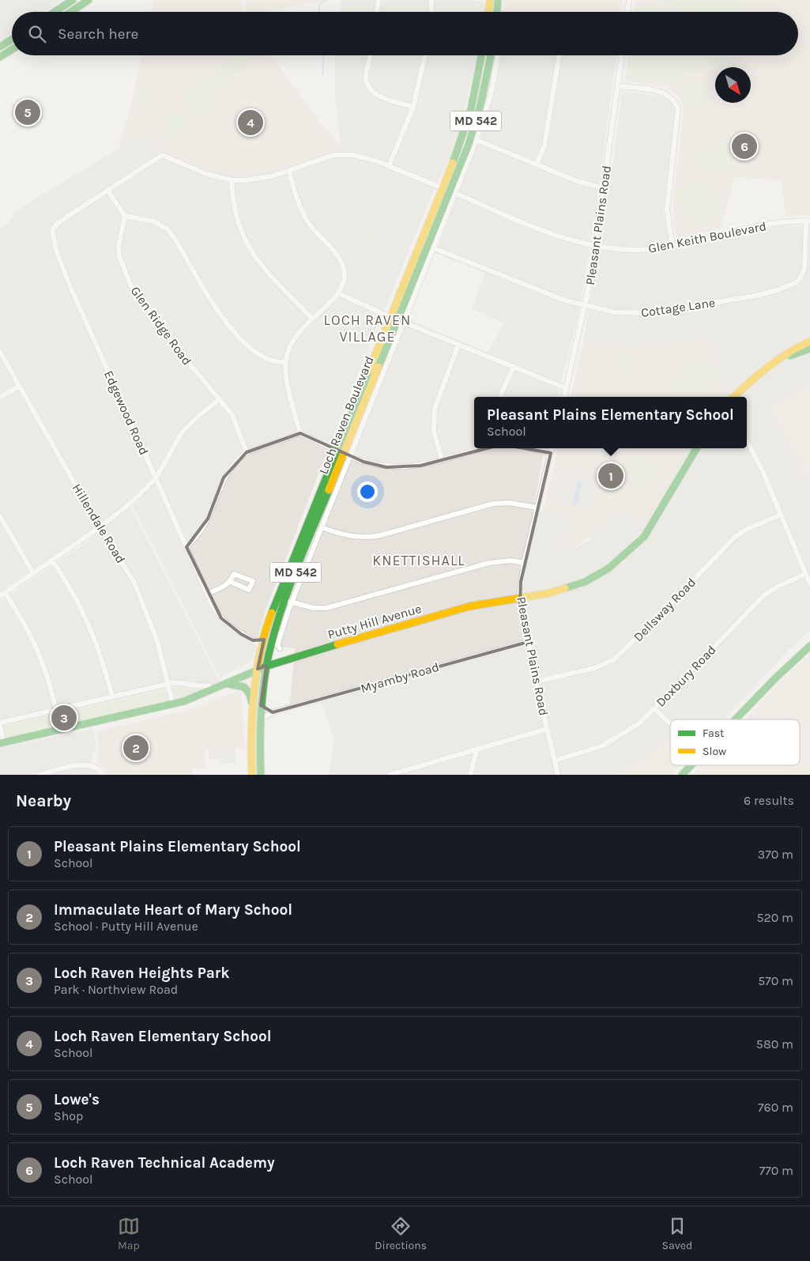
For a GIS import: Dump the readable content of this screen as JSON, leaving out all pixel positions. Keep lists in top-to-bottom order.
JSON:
{
  "streets": {
    "main road": ["MD 542", "Loch Raven Boulevard", "Putty Hill Avenue"],
    "street": [
      "Pleasant Plains Road",
      "Glen Keith Boulevard",
      "Cottage Lane",
      "Glen Ridge Road",
      "Edgewood Road",
      "Hillendale Road",
      "Dellsway Road",
      "Doxbury Road",
      "Myamby Road"
    ]
  },
  "crossings": [
    ["Pleasant Plains Road", "Glen Keith Boulevard"],
    ["Pleasant Plains Road", "Cottage Lane"],
    ["Pleasant Plains Road", "Dellsway Road"],
    ["Pleasant Plains Road", "Putty Hill Avenue"],
    ["Pleasant Plains Road", "Doxbury Road"],
    ["Pleasant Plains Road", "Myamby Road"],
    ["Glen Keith Boulevard", "Cottage Lane"],
    ["Glen Keith Boulevard", "Loch Raven Boulevard"],
    ["Cottage Lane", "Loch Raven Boulevard"],
    ["Edgewood Road", "Loch Raven Boulevard"],
    ["Loch Raven Boulevard", "Putty Hill Avenue"],
    ["Loch Raven Boulevard", "Myamby Road"],
    ["Hillendale Road", "Putty Hill Avenue"]
  ],
  "districts": ["LOCH RAVEN VILLAGE", "KNETTISHALL"],
  "legend": ["Fast", "Slow"],
  "north": "bottom right",
  "page": {
    "search": "Search here",
    "pins": [
      "5",
      "4",
      "6",
      "1",
      "3",
      "2"
    ],
    "popup": ["Pleasant Plains Elementary School", "School"],
    "heading": ["Nearby", "6 results"],
    "list": [
      {
        "mark": "1",
        "name": "Pleasant Plains Elementary School",
        "note": "School",
        "value": "370 m"
      },
      {
        "mark": "2",
        "name": "Immaculate Heart of Mary School",
        "note": "School · Putty Hill Avenue",
        "value": "520 m"
      },
      {
        "mark": "3",
        "name": "Loch Raven Heights Park",
        "note": "Park · Northview Road",
        "value": "570 m"
      },
      {
        "mark": "4",
        "name": "Loch Raven Elementary School",
        "note": "School",
        "value": "580 m"
      },
      {
        "mark": "5",
        "name": "Lowe's",
        "note": "Shop",
        "value": "760 m"
      },
      {
        "mark": "6",
        "name": "Loch Raven Technical Academy",
        "note": "School",
        "value": "770 m"
      }
    ],
    "nav": ["Map", "Directions", "Saved"]
  }
}
